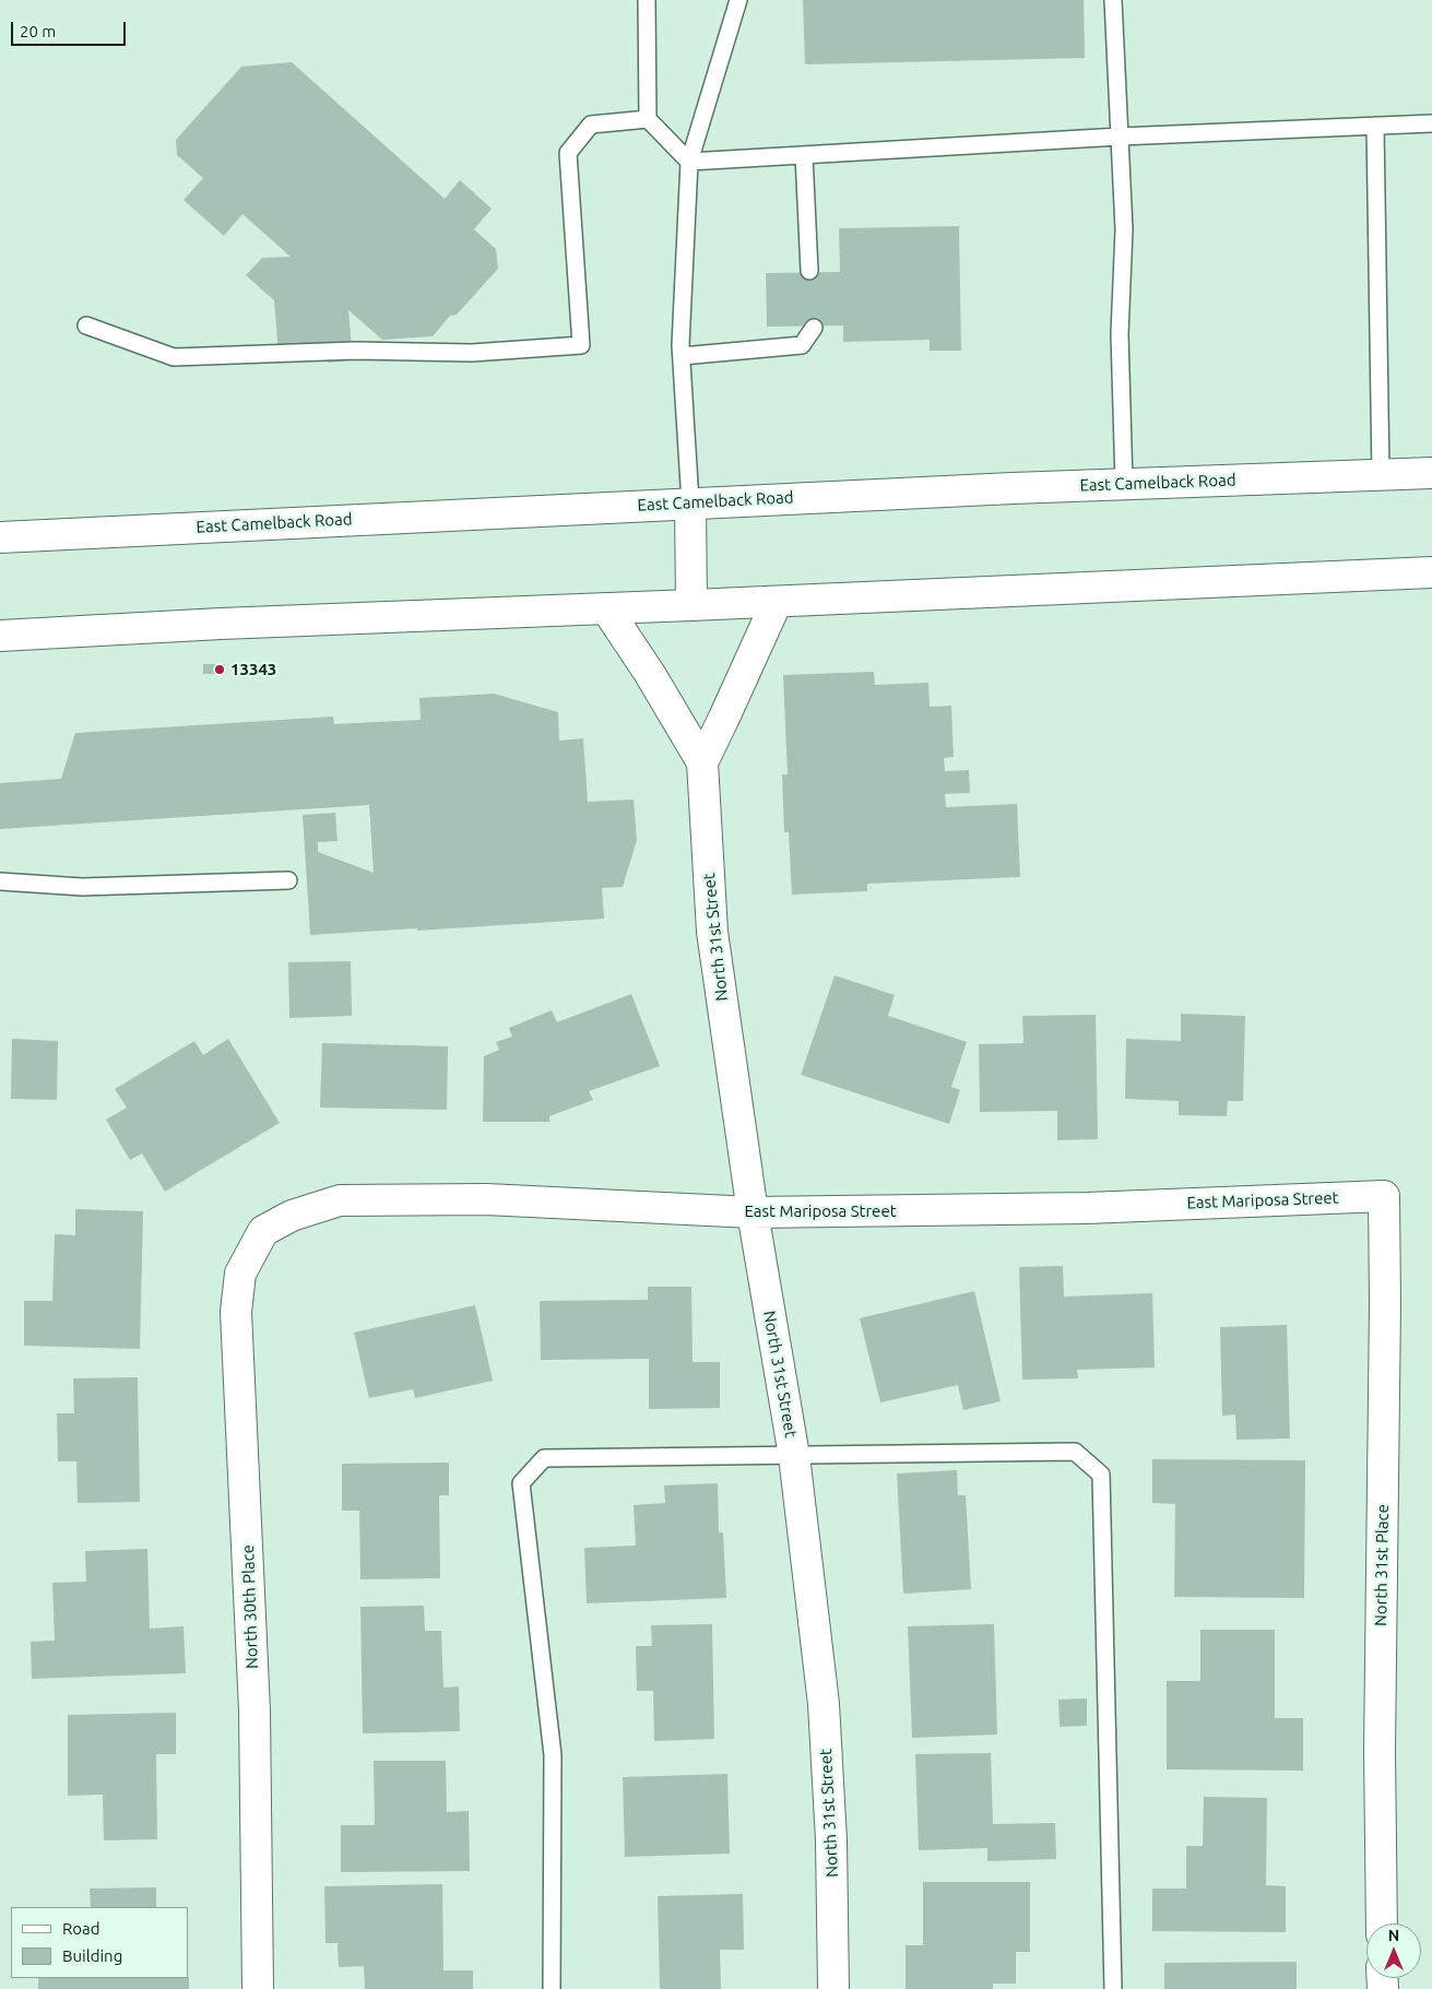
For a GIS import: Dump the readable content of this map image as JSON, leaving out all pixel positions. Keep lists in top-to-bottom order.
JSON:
{
  "streets": {
    "street": [
      "East Camelback Road",
      "North 31st Street",
      "East Mariposa Street",
      "North 31st Place",
      "North 30th Place"
    ]
  },
  "crossings": [
    ["North 31st Street", "East Mariposa Street"],
    ["East Mariposa Street", "North 31st Place"],
    ["East Mariposa Street", "North 30th Place"]
  ],
  "places": ["13343"],
  "legend": ["Road", "Building"],
  "scale_bar": "20 m",
  "north": "top"
}
